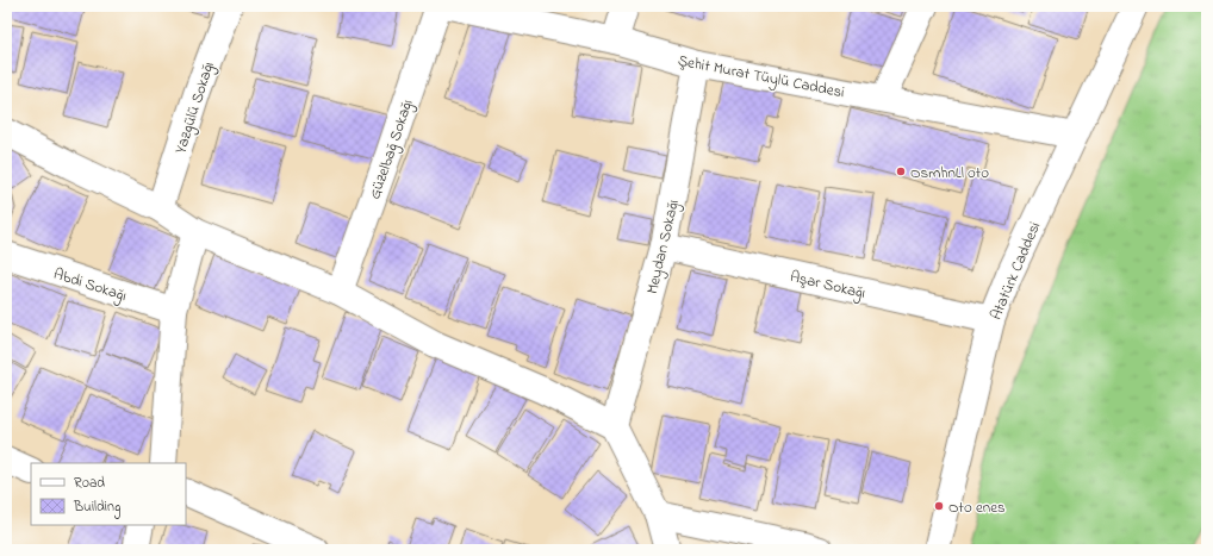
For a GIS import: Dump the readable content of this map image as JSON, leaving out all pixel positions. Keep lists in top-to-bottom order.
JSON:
{
  "streets": {
    "street": [
      "Şehit Murat Tüylü Caddesi",
      "Yazgülü Sokağı",
      "Güzelbağ Sokağı",
      "Meydan Sokağı",
      "Atatürk Caddesi",
      "Abdi Sokağı",
      "Aşar Sokağı"
    ]
  },
  "crossings": [
    ["Şehit Murat Tüylü Caddesi", "Meydan Sokağı"],
    ["Şehit Murat Tüylü Caddesi", "Atatürk Caddesi"],
    ["Meydan Sokağı", "Aşar Sokağı"],
    ["Atatürk Caddesi", "Aşar Sokağı"]
  ],
  "places": ["OsmhnLl oto", "Oto enes"],
  "legend": ["Road", "Building"]
}
